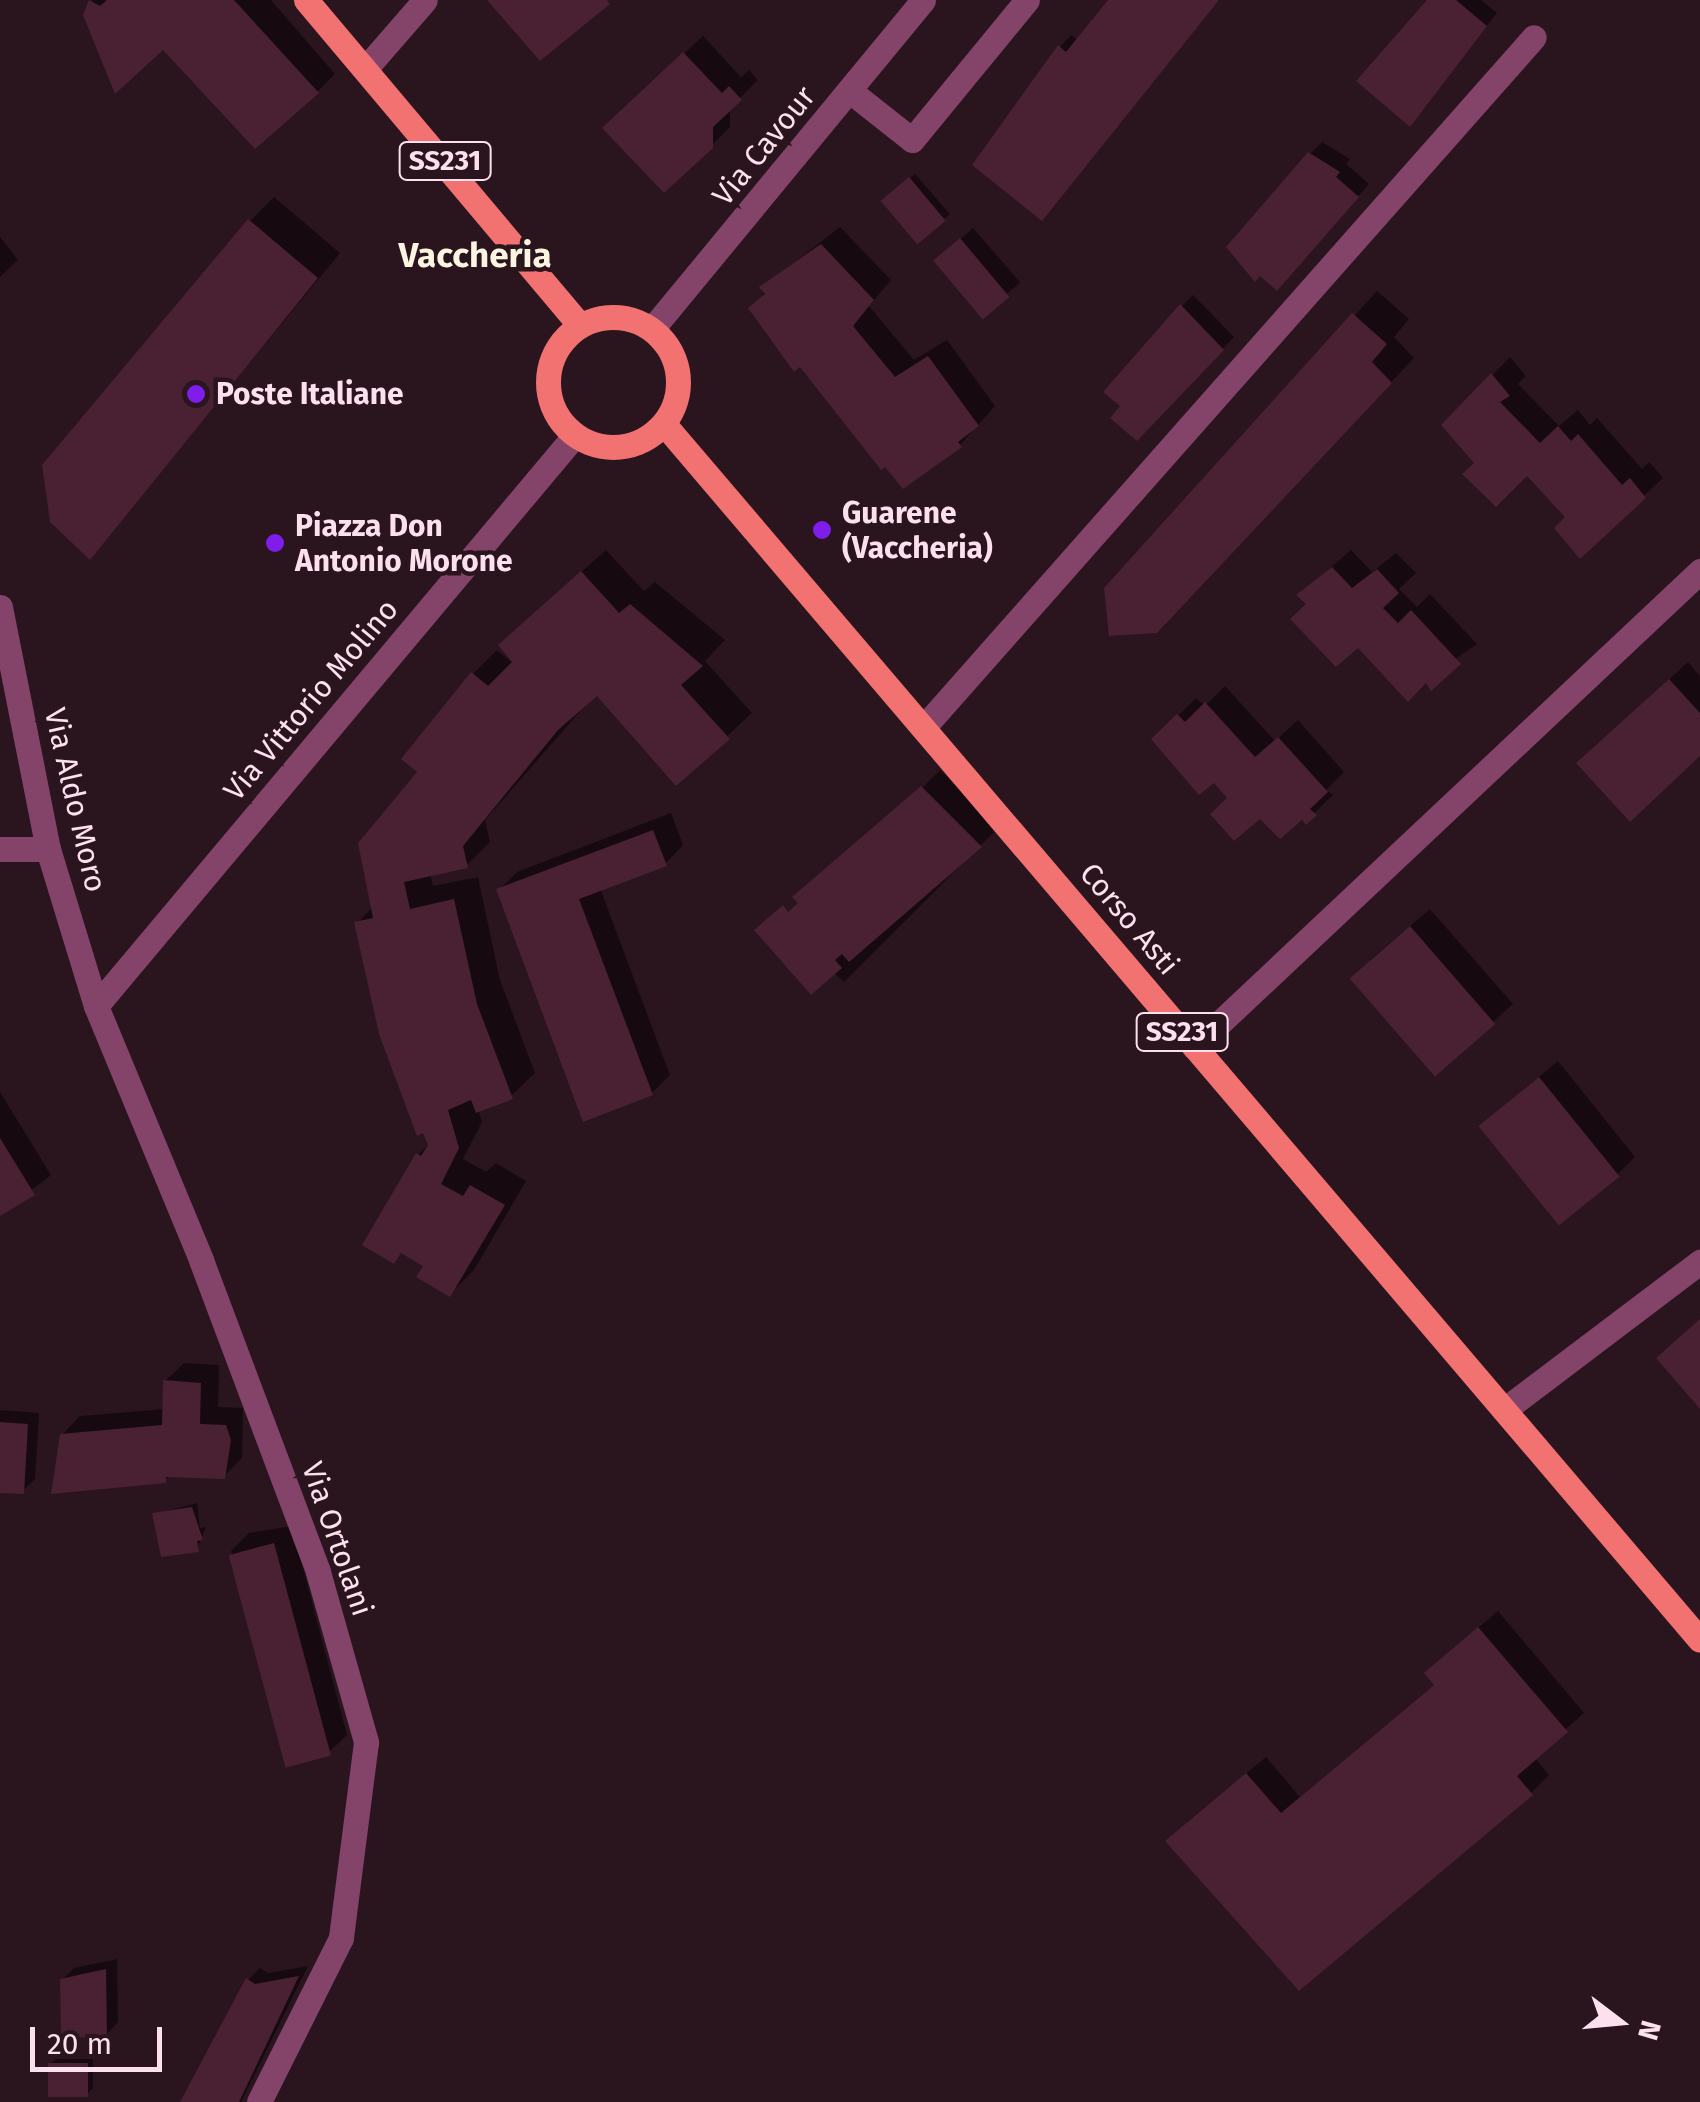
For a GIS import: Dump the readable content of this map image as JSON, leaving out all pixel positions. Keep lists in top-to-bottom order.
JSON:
{
  "streets": {
    "main road": ["SS231", "Corso Asti"],
    "street": [
      "Via Cavour",
      "Via Vittorio Molino",
      "Via Aldo Moro",
      "Via Ortolani"
    ]
  },
  "crossings": [
    ["Via Cavour", "SS231"],
    ["Via Cavour", "Via Vittorio Molino"],
    ["Via Cavour", "Corso Asti"],
    ["SS231", "Via Vittorio Molino"],
    ["SS231", "Corso Asti"],
    ["Via Vittorio Molino", "Via Aldo Moro"],
    ["Via Vittorio Molino", "Corso Asti"],
    ["Via Vittorio Molino", "Via Ortolani"],
    ["Via Aldo Moro", "Via Ortolani"]
  ],
  "districts": ["Vaccheria"],
  "places": ["Poste Italiane", "Guarene (Vaccheria)", "Piazza Don Antonio Morone"],
  "scale_bar": "20 m",
  "north": "right"
}
